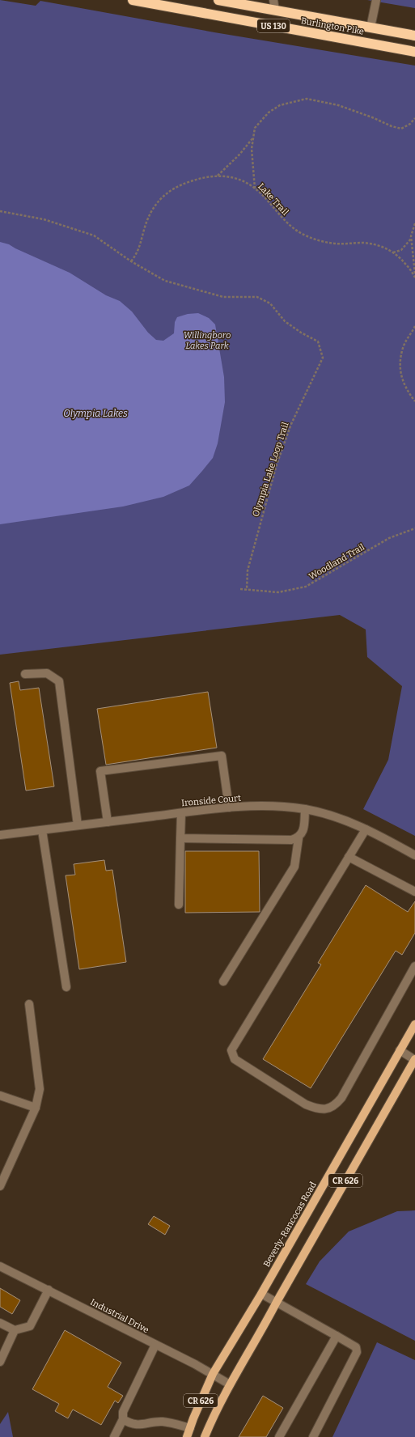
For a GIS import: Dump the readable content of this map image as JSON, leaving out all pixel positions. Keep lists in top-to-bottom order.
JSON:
{
  "streets": {
    "highway": ["US 130", "Burlington Pike"],
    "main road": ["CR 626", "Beverly-Rancocas Road"],
    "street": ["Ironside Court", "Industrial Drive"],
    "path": ["Lake Trail", "Olympia Lake Loop Trail", "Woodland Trail"]
  },
  "crossings": [
    ["Lake Trail", "Olympia Lake Loop Trail"],
    ["Olympia Lake Loop Trail", "Woodland Trail"],
    ["CR 626", "Industrial Drive"],
    ["Beverly-Rancocas Road", "Industrial Drive"]
  ],
  "water": ["Olympia Lakes"],
  "parks": ["Willingboro Lakes Park"]
}
